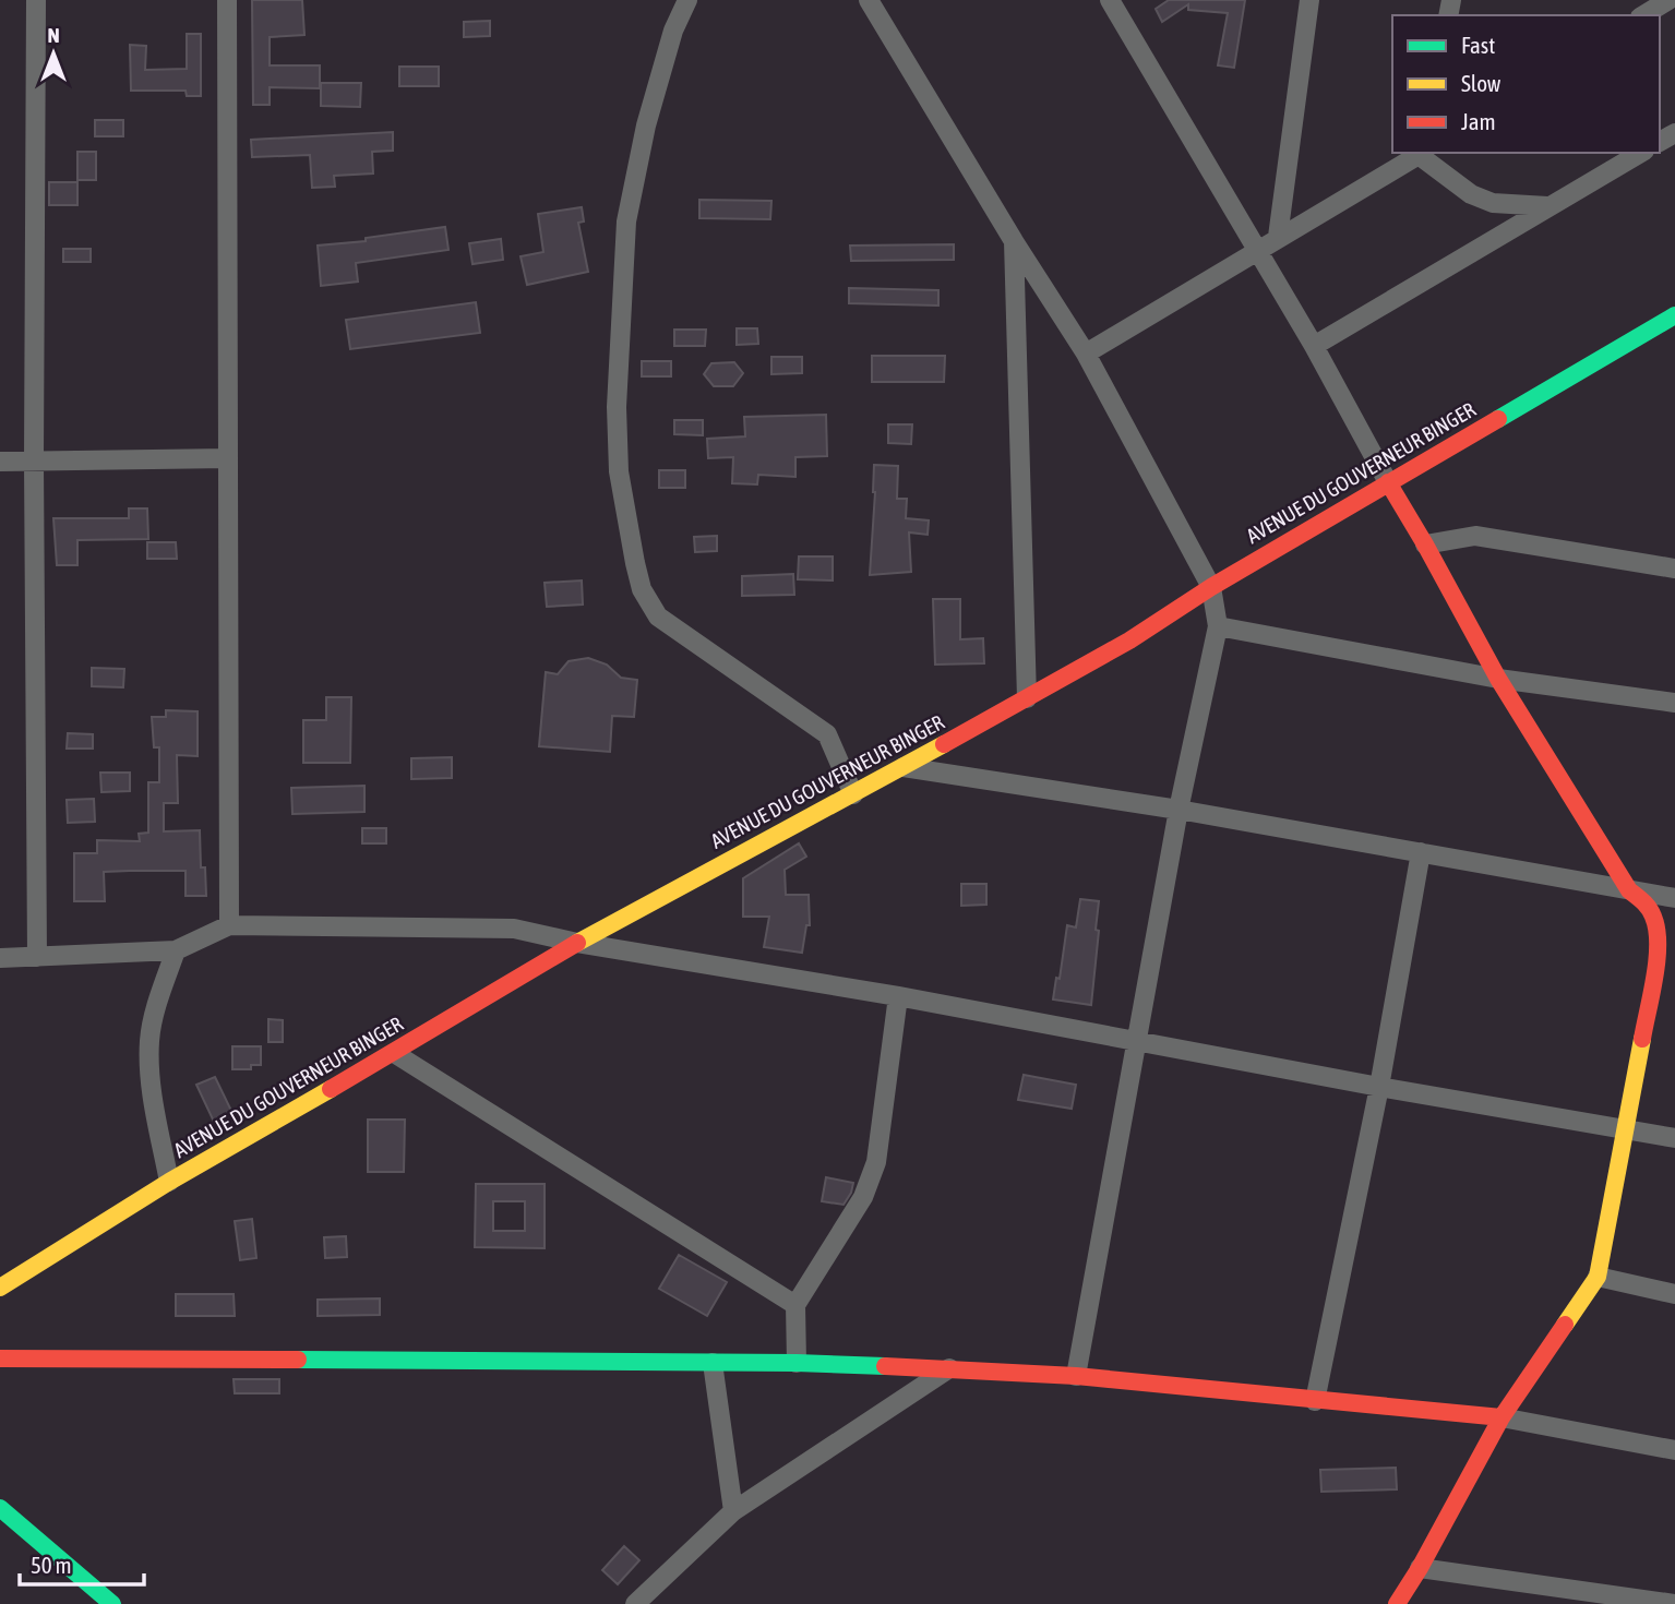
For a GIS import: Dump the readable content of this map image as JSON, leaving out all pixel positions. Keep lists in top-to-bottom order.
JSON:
{
  "streets": {
    "street": ["AVENUE DU GOUVERNEUR BINGER"]
  },
  "legend": ["Fast", "Slow", "Jam"],
  "scale_bar": "50 m",
  "north": "top"
}
